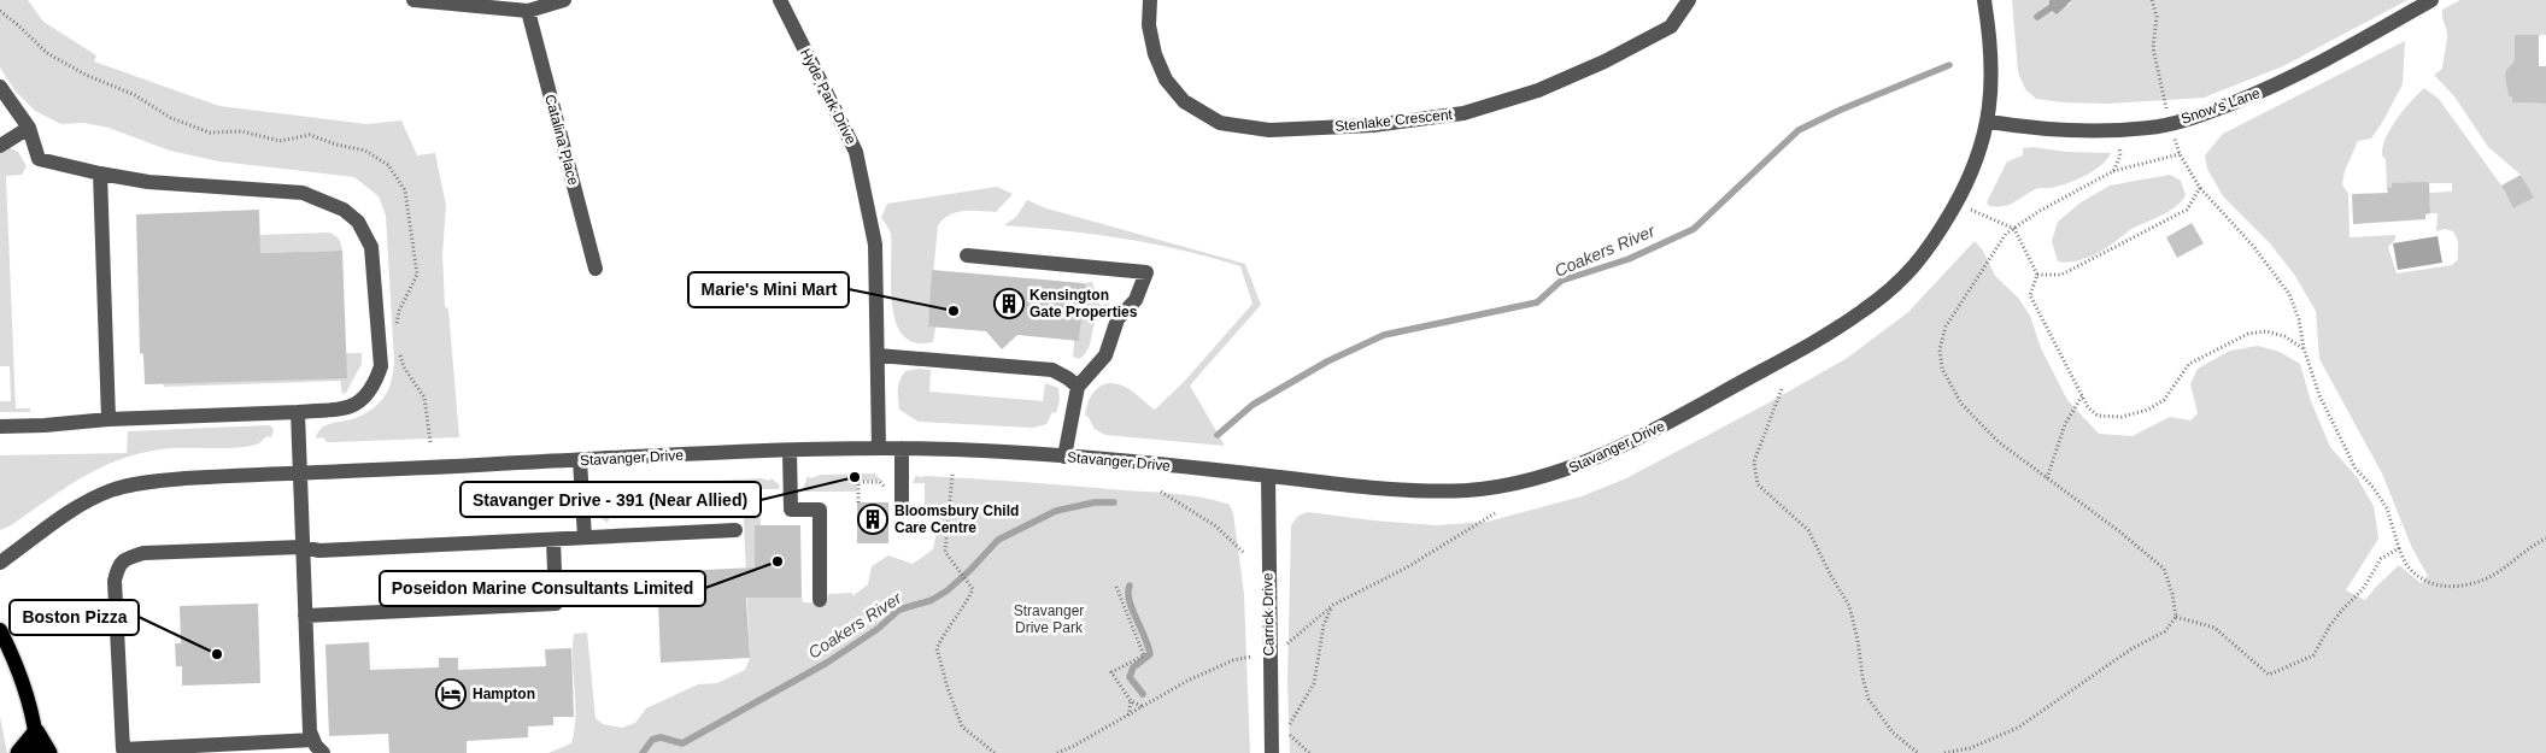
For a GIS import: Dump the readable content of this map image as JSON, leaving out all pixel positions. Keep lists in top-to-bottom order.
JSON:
{
  "streets": {
    "street": [
      "Hyde Park Drive",
      "Snow's Lane",
      "Stenlake Crescent",
      "Catalina Place",
      "Stavanger Drive",
      "Carrick Drive"
    ]
  },
  "crossings": [
    ["Hyde Park Drive", "Stavanger Drive"],
    ["Snow's Lane", "Stavanger Drive"],
    ["Stavanger Drive", "Carrick Drive"]
  ],
  "water": ["Coakers River"],
  "parks": ["Stravanger Drive Park"],
  "places": {
    "building": ["Kensington Gate Properties", "Bloomsbury Child Care Centre"],
    "other": [
      "Marie's Mini Mart",
      "Stavanger Drive - 391 (Near Allied)",
      "Poseidon Marine Consultants Limited",
      "Boston Pizza"
    ],
    "hotel": ["Hampton"]
  }
}
